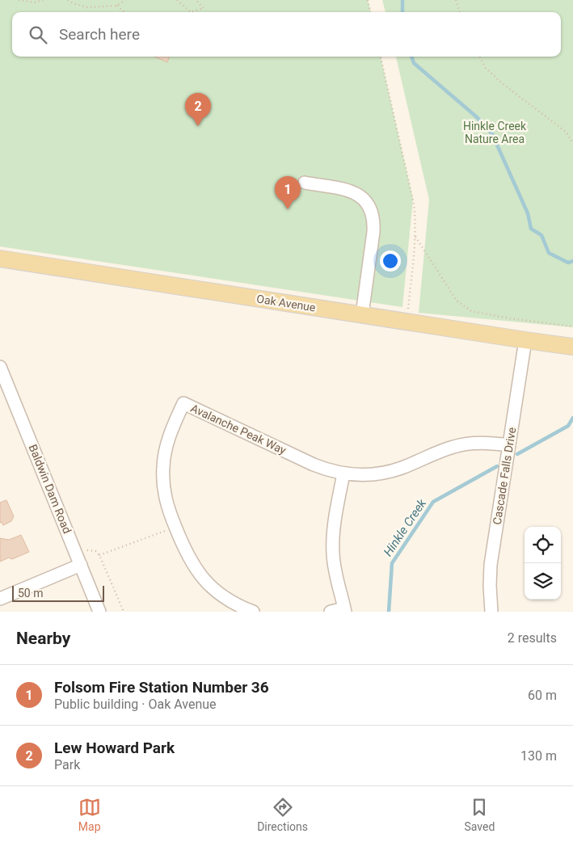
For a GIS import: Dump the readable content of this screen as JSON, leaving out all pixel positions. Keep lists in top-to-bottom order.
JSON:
{
  "streets": {
    "main road": ["Oak Avenue"],
    "street": ["Avalanche Peak Way", "Cascade Falls Drive", "Baldwin Dam Road"]
  },
  "crossings": [
    ["Oak Avenue", "Cascade Falls Drive"],
    ["Avalanche Peak Way", "Cascade Falls Drive"]
  ],
  "water": ["Hinkle Creek"],
  "parks": ["Hinkle Creek Nature Area"],
  "scale_bar": "50 m",
  "page": {
    "search": "Search here",
    "pins": ["2", "1"],
    "scale": "50 m",
    "heading": ["Nearby", "2 results"],
    "list": [
      {
        "mark": "1",
        "name": "Folsom Fire Station Number 36",
        "note": "Public building · Oak Avenue",
        "value": "60 m"
      },
      {
        "mark": "2",
        "name": "Lew Howard Park",
        "note": "Park",
        "value": "130 m"
      }
    ],
    "nav": ["Map", "Directions", "Saved"]
  }
}
